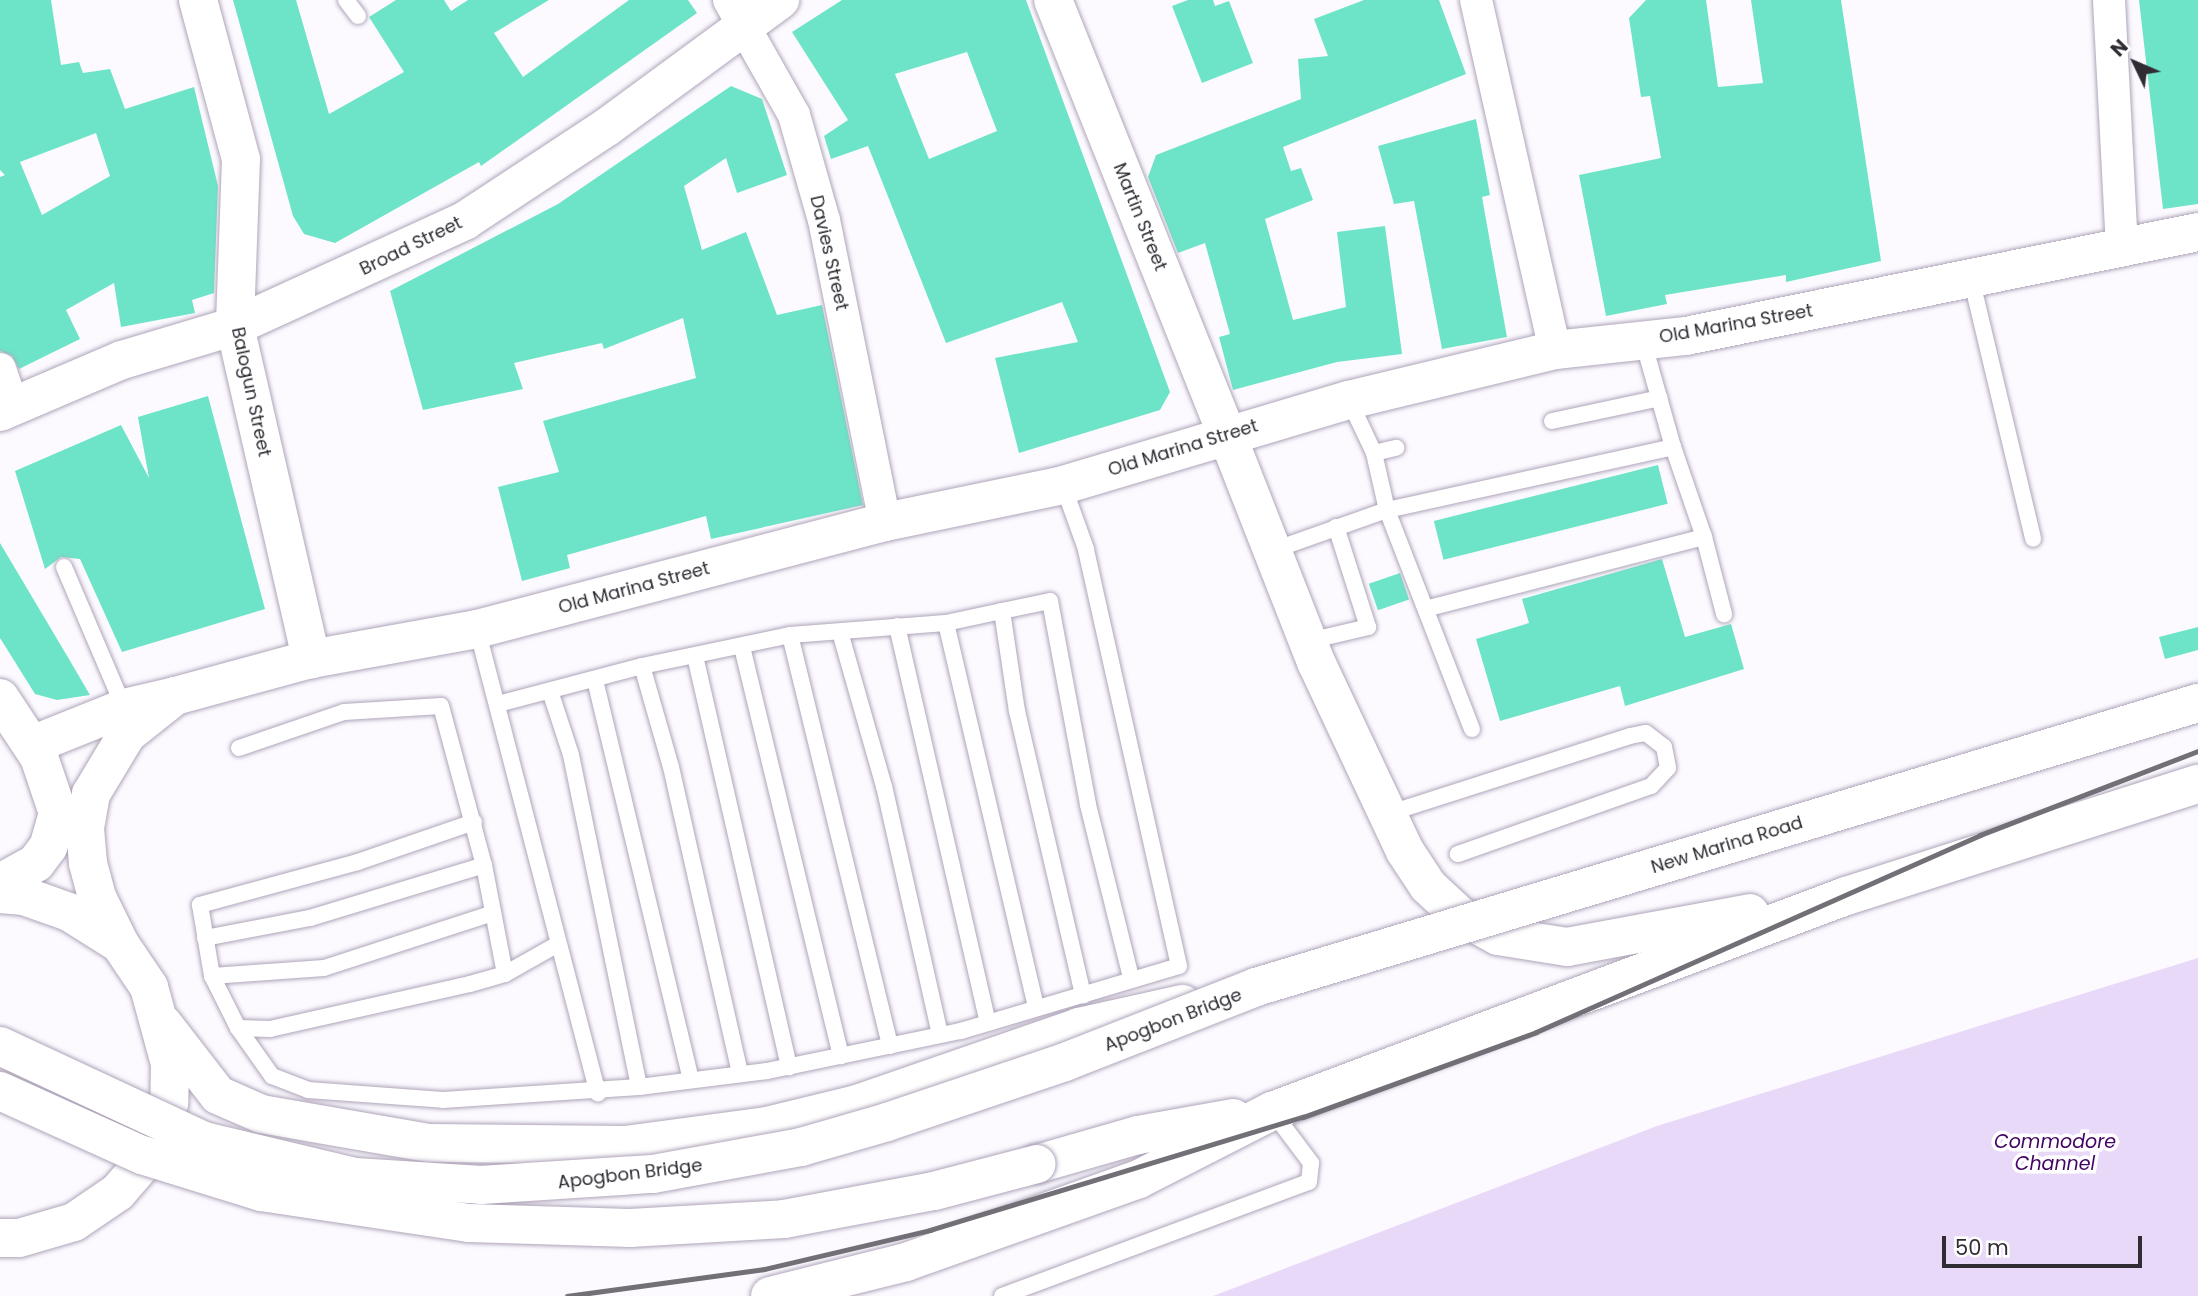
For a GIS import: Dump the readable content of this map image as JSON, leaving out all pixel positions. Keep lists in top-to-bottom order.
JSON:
{
  "streets": {
    "main road": [
      "Martin Street",
      "Broad Street",
      "Old Marina Street",
      "Balogun Street",
      "New Marina Road",
      "Apogbon Bridge"
    ],
    "street": ["Davies Street"]
  },
  "crossings": [
    ["Martin Street", "Old Marina Street"],
    ["Broad Street", "Davies Street"],
    ["Broad Street", "Balogun Street"],
    ["Davies Street", "Old Marina Street"],
    ["Old Marina Street", "Balogun Street"],
    ["New Marina Road", "Apogbon Bridge"]
  ],
  "water": ["Commodore Channel"],
  "scale_bar": "50 m",
  "north": "top left"
}
